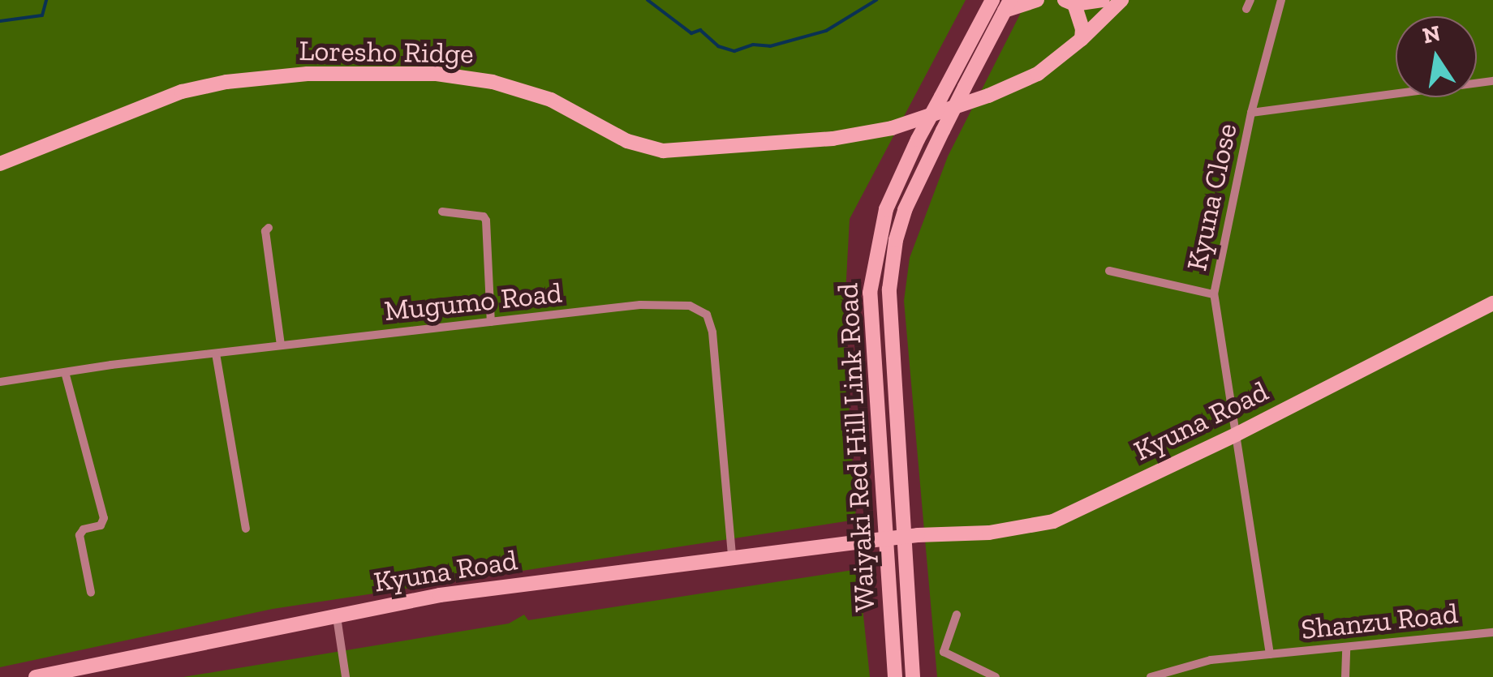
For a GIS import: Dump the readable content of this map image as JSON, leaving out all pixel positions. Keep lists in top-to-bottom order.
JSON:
{
  "streets": {
    "main road": ["Loresho Ridge", "Kyuna Road", "Waiyaki Red Hill Link Road"],
    "street": ["Kyuna Close", "Mugumo Road", "Shanzu Road"]
  },
  "crossings": [
    ["Kyuna Close", "Kyuna Road"],
    ["Kyuna Close", "Shanzu Road"],
    ["Mugumo Road", "Kyuna Road"],
    ["Kyuna Road", "Shanzu Road"]
  ],
  "north": "top"
}
